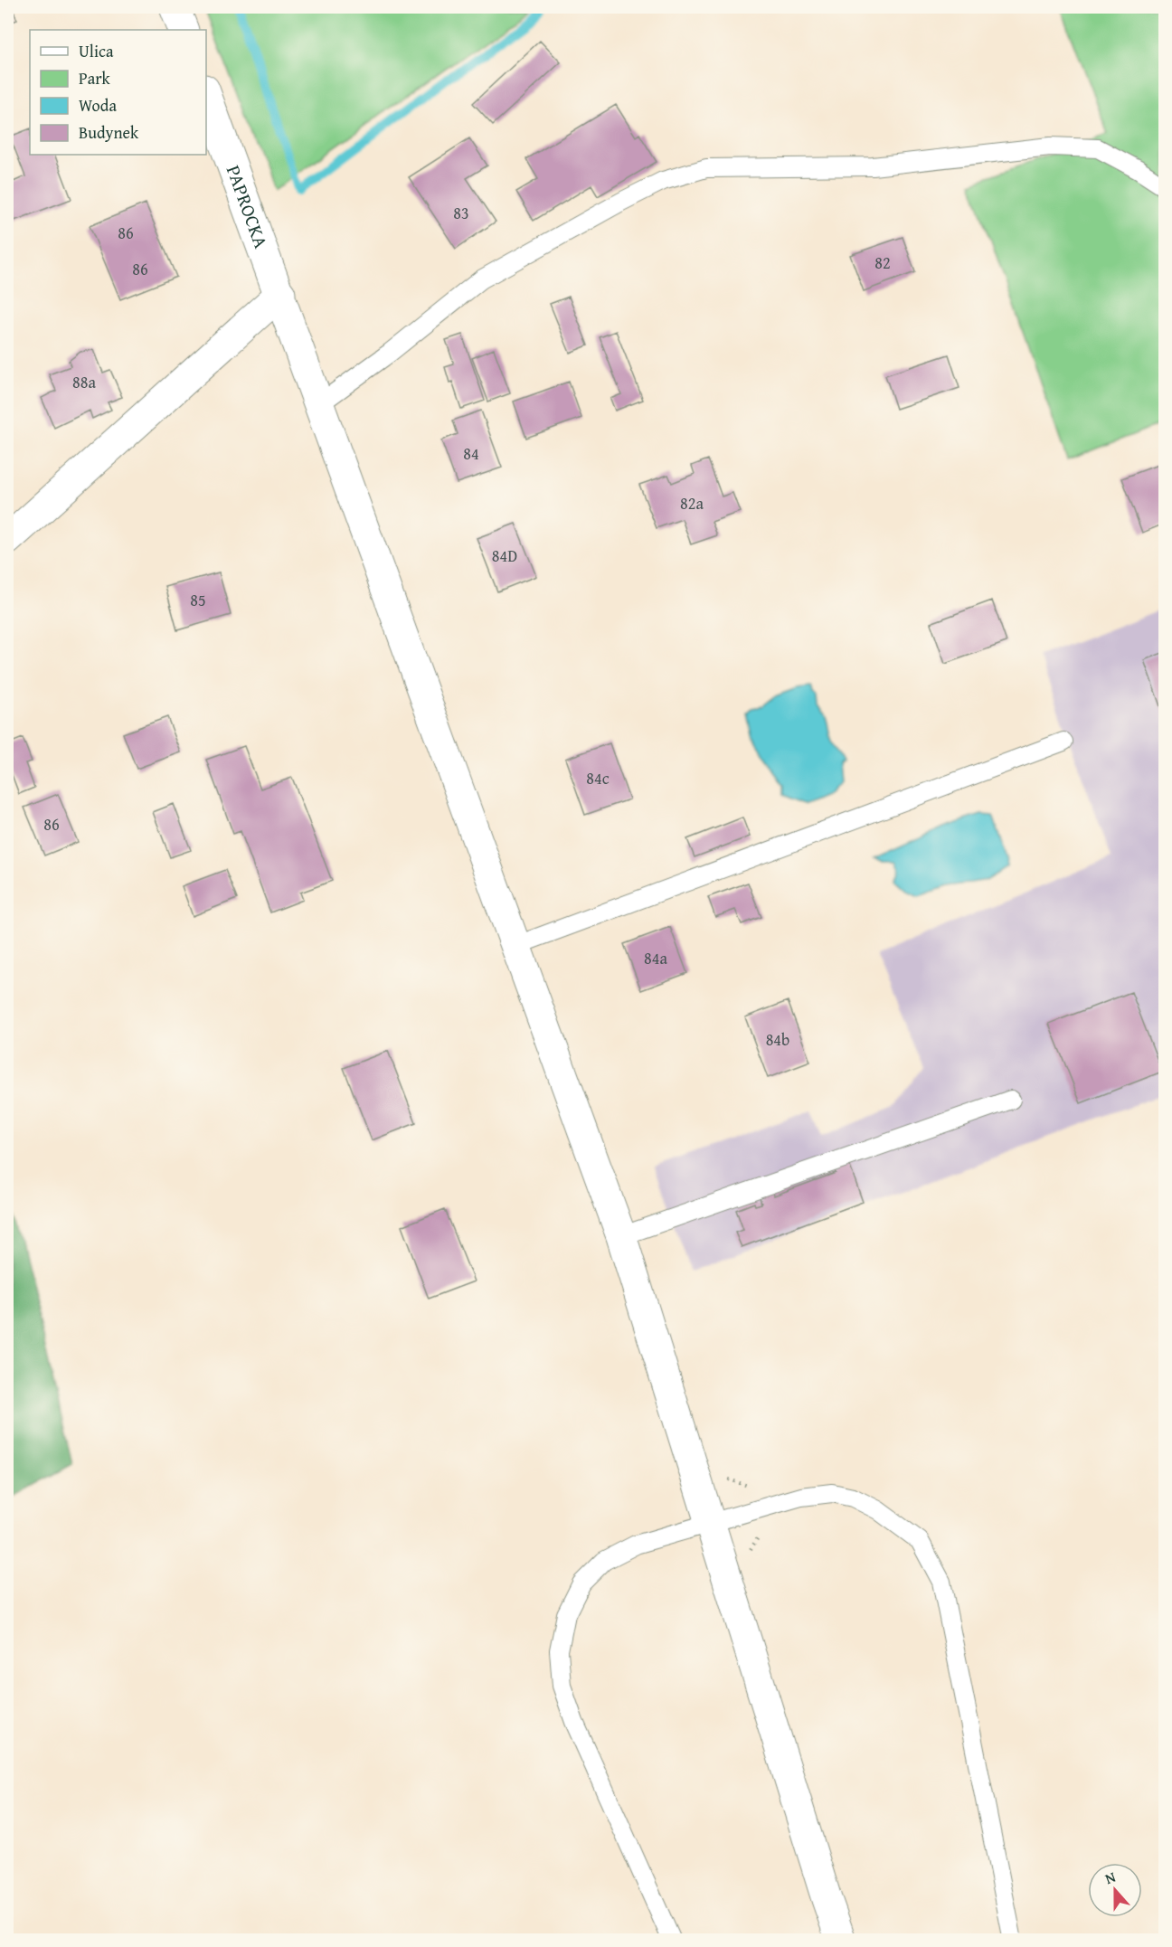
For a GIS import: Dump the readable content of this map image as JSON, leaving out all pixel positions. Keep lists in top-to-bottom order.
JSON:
{
  "streets": {
    "street": ["PAPROCKA"]
  },
  "house_numbers": [
    "83",
    "86",
    "82",
    "86",
    "88a",
    "84",
    "82a",
    "84D",
    "85",
    "84c",
    "86",
    "84a",
    "84b"
  ],
  "legend": [
    "Ulica",
    "Park",
    "Woda",
    "Budynek"
  ],
  "north": "top"
}
